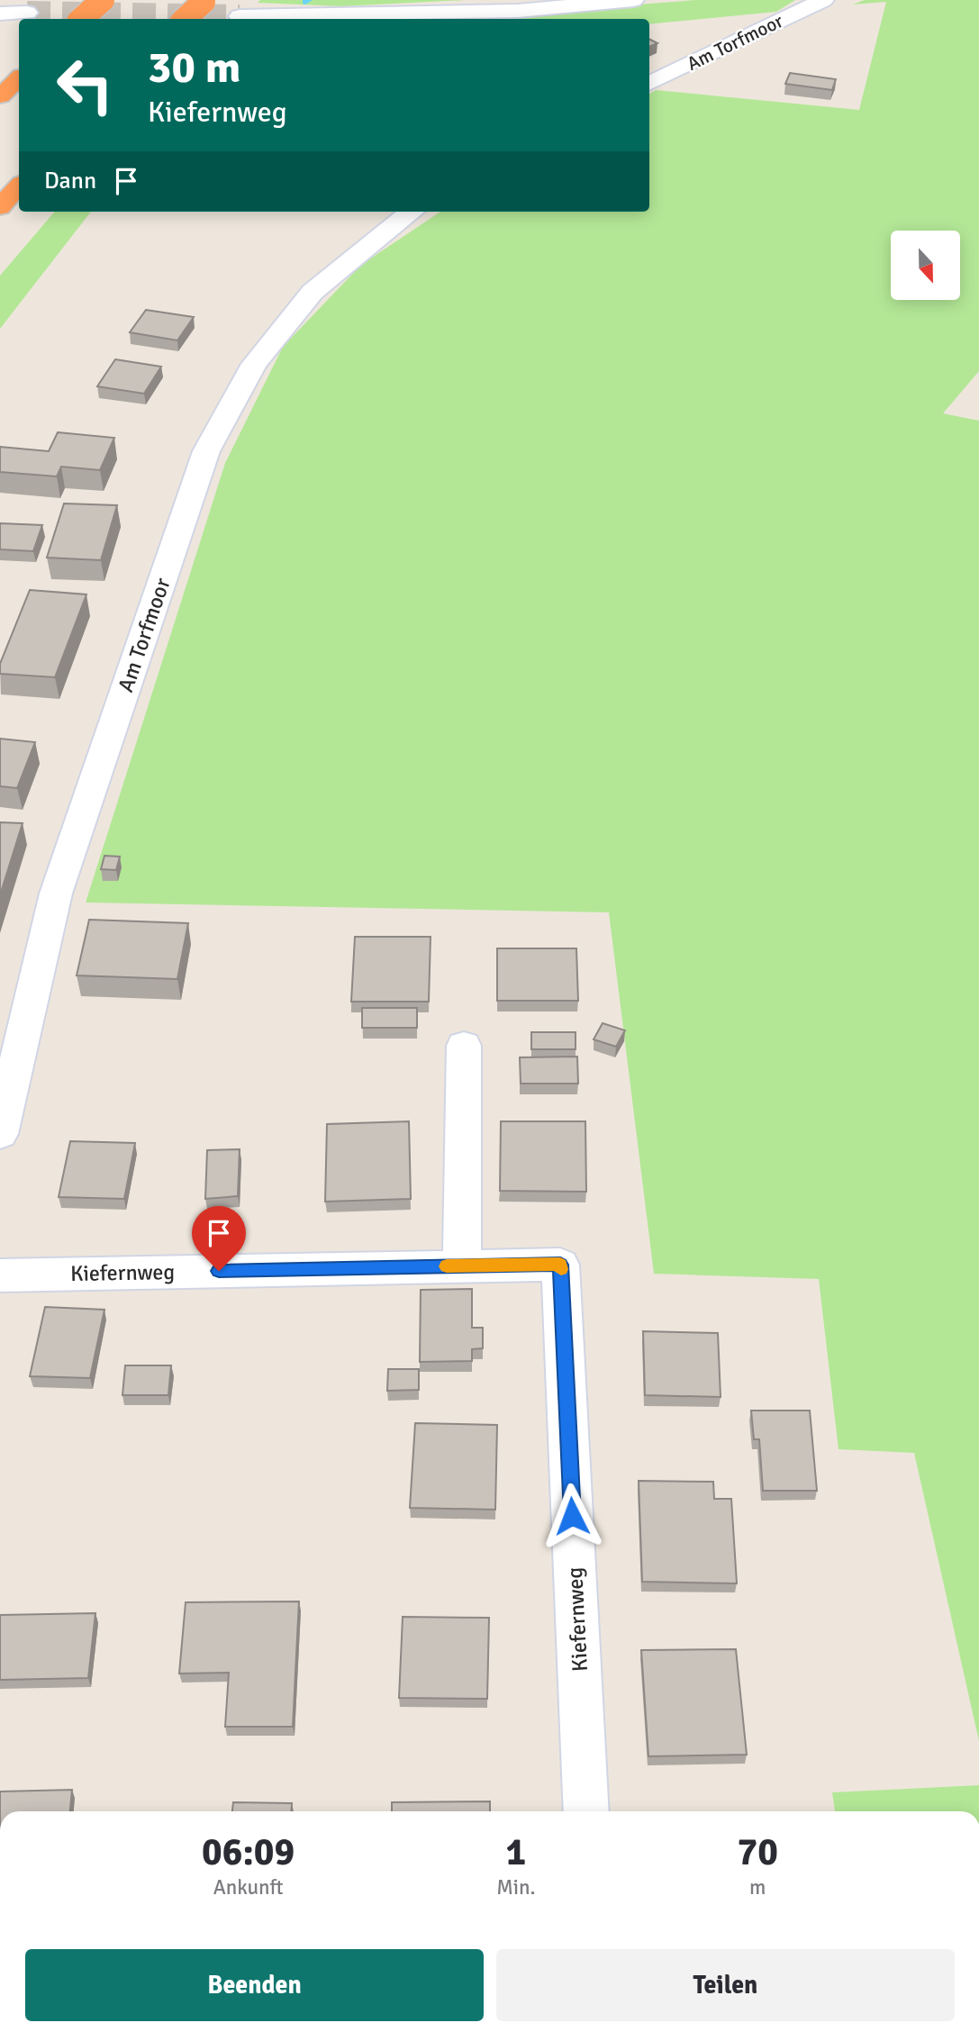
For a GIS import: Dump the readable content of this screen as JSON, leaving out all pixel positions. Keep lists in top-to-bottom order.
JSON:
{
  "streets": {
    "street": ["Am Torfmoor", "Kiefernweg"]
  },
  "north": "bottom",
  "page": {
    "turn": ["30 m", "Kiefernweg"],
    "then": "Dann",
    "eta": [
      "06:09",
      "Ankunft",
      "1",
      "Min.",
      "70",
      "m"
    ],
    "buttons": ["Beenden", "Teilen"]
  }
}
